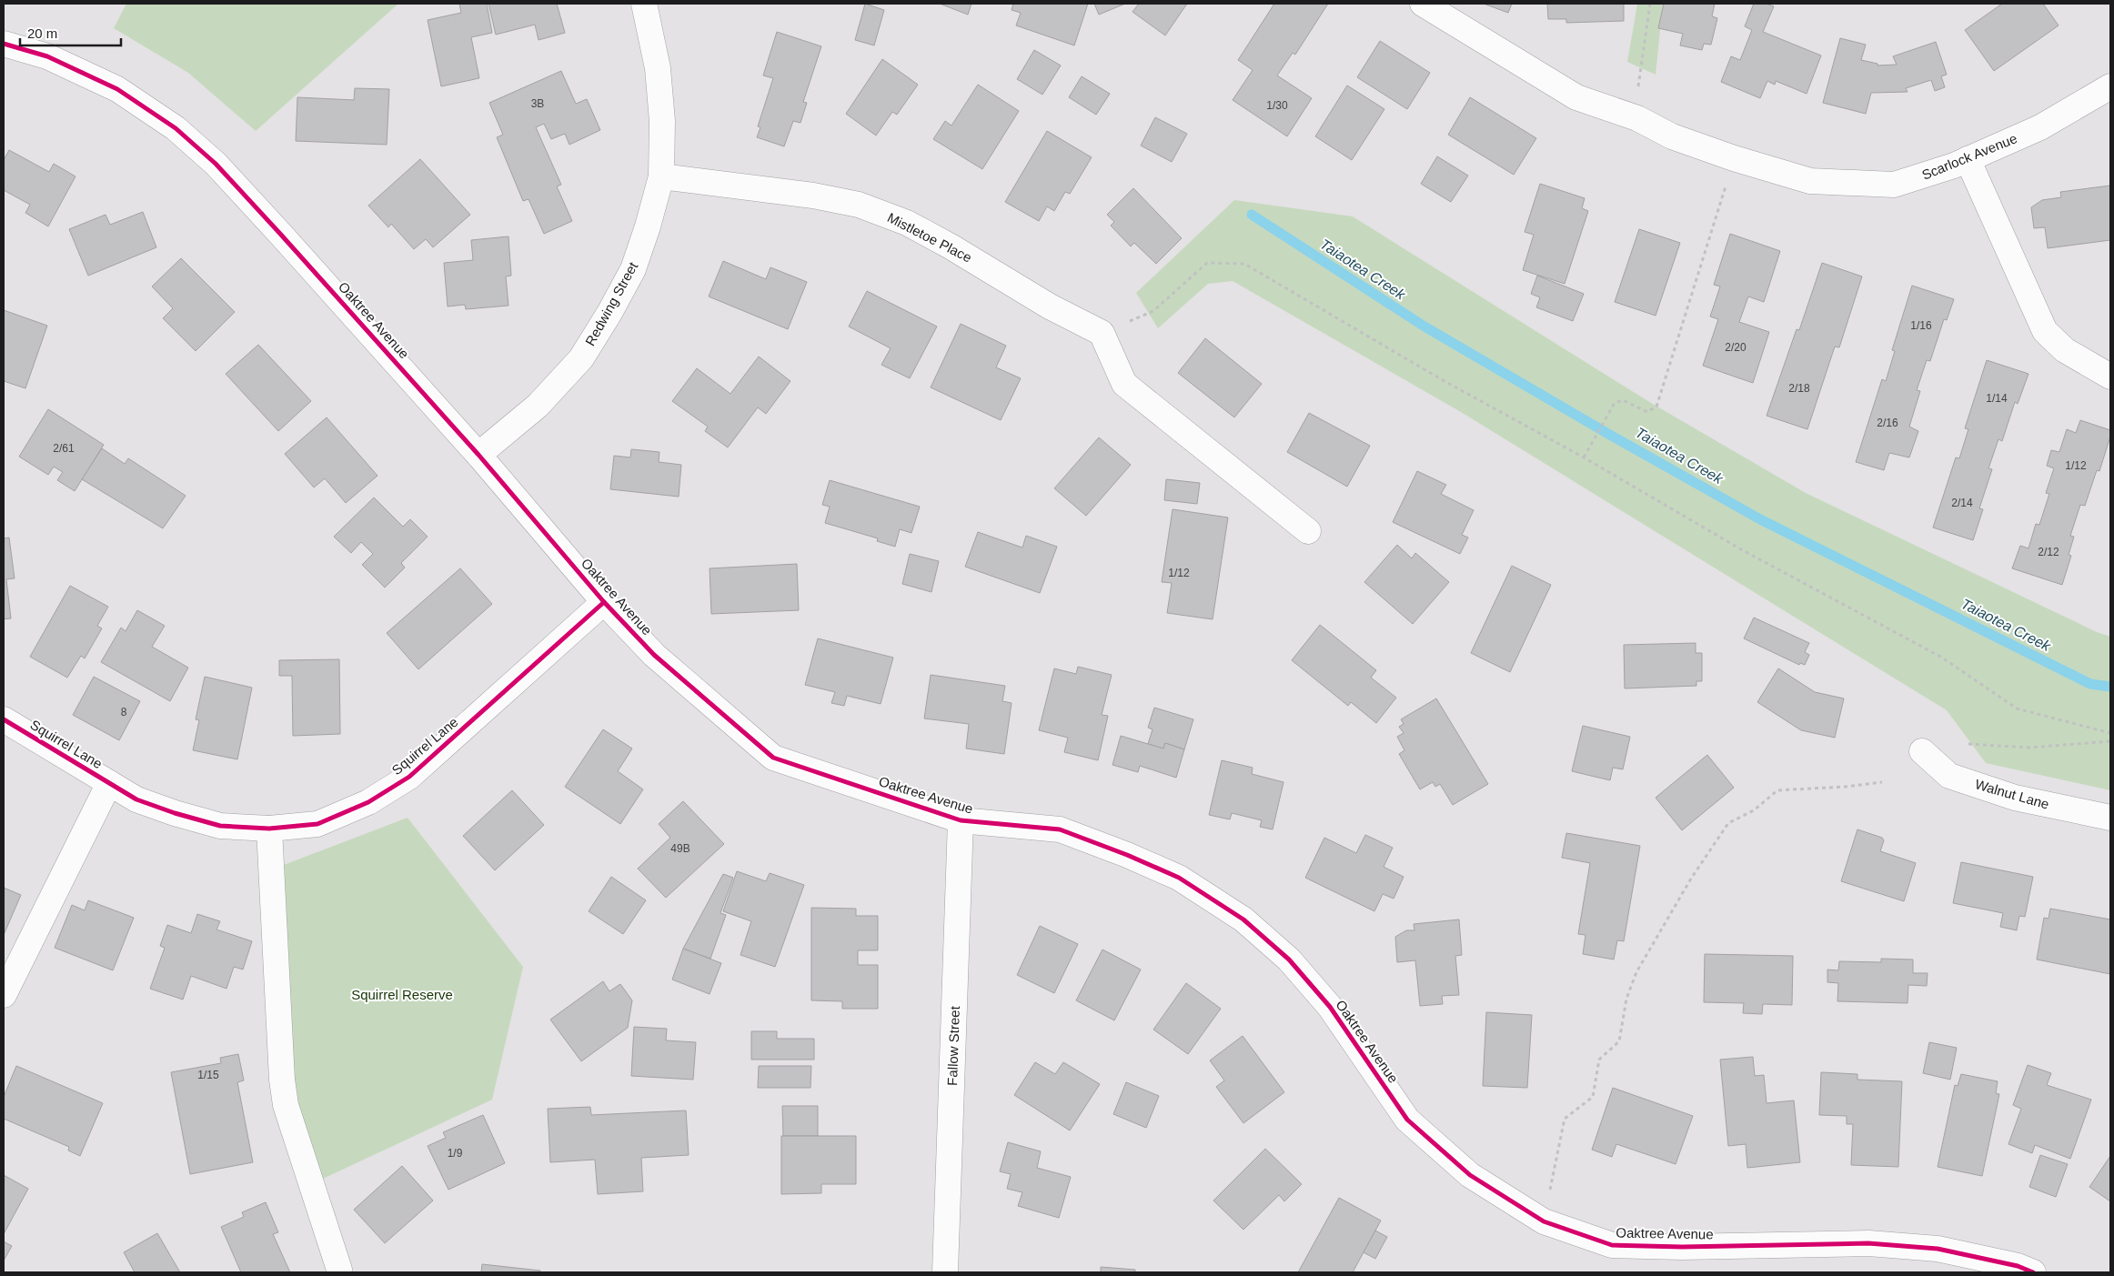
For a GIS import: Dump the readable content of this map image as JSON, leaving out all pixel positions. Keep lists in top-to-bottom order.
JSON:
{
  "streets": {
    "street": [
      "Scarlock Avenue",
      "Mistletoe Place",
      "Redwing Street",
      "Oaktree Avenue",
      "Squirrel Lane",
      "Walnut Lane",
      "Fallow Street"
    ]
  },
  "crossings": [
    ["Mistletoe Place", "Redwing Street"],
    ["Redwing Street", "Oaktree Avenue"],
    ["Oaktree Avenue", "Squirrel Lane"],
    ["Oaktree Avenue", "Fallow Street"]
  ],
  "water": ["Taiaotea Creek"],
  "parks": ["Squirrel Reserve"],
  "house_numbers": [
    "3B",
    "1/30",
    "1/16",
    "2/20",
    "2/18",
    "1/14",
    "2/16",
    "2/61",
    "1/12",
    "2/14",
    "2/12",
    "1/12",
    "8",
    "49B",
    "1/15",
    "1/9"
  ],
  "scale_bar": "20 m"
}
